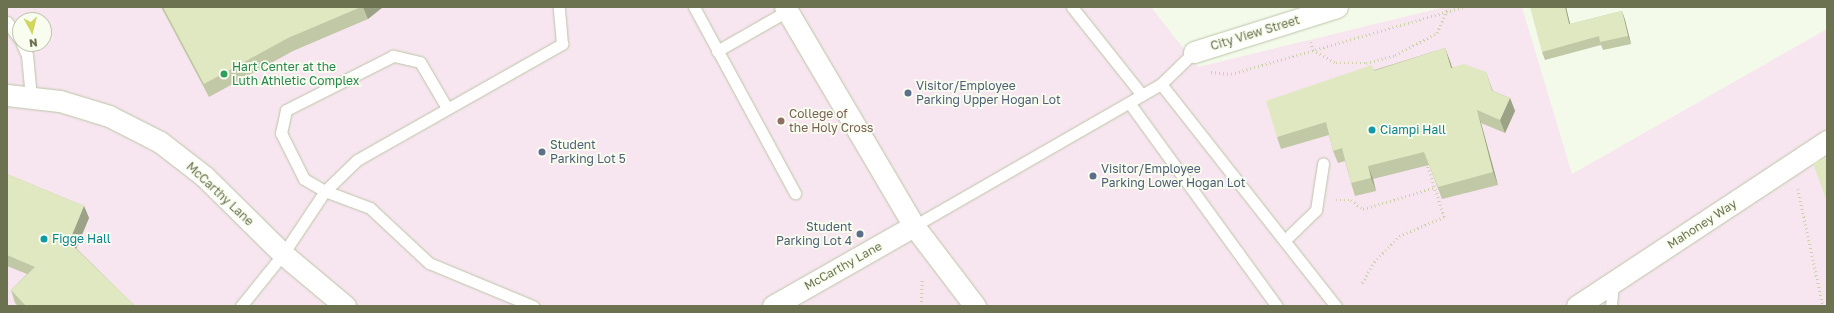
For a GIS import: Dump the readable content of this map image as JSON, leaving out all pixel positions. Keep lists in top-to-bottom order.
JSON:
{
  "streets": {
    "street": ["City View Street", "McCarthy Lane", "Mahoney Way"]
  },
  "places": [
    "Hart Center at the Luth Athletic Complex",
    "Visitor/Employee Parking Upper Hogan Lot",
    "College of the Holy Cross",
    "Ciampi Hall",
    "Student Parking Lot 5",
    "Visitor/Employee Parking Lower Hogan Lot",
    "Student Parking Lot 4",
    "Figge Hall"
  ],
  "north": "bottom"
}
